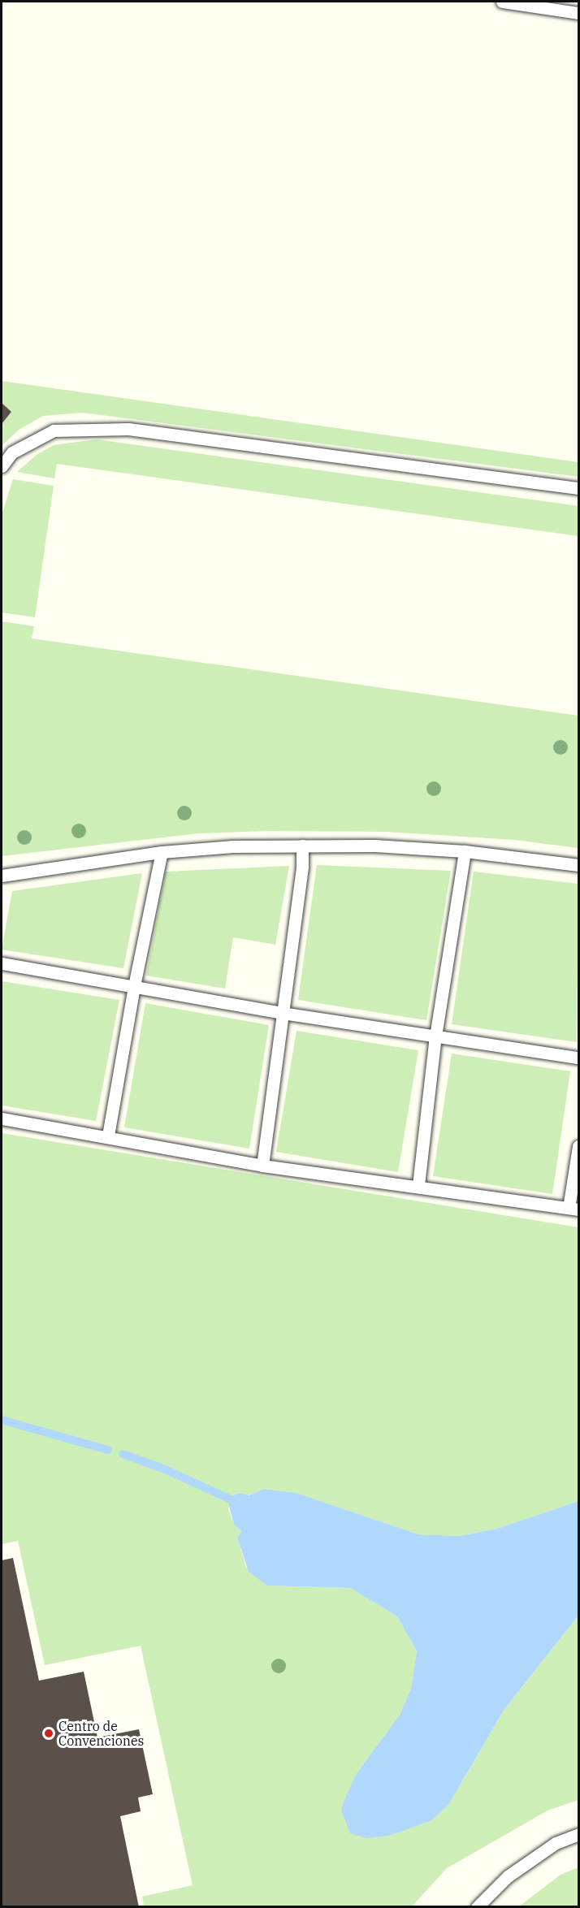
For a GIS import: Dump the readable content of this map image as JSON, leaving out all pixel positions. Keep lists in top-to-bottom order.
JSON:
{
  "places": ["Centro de Convenciones"]
}
